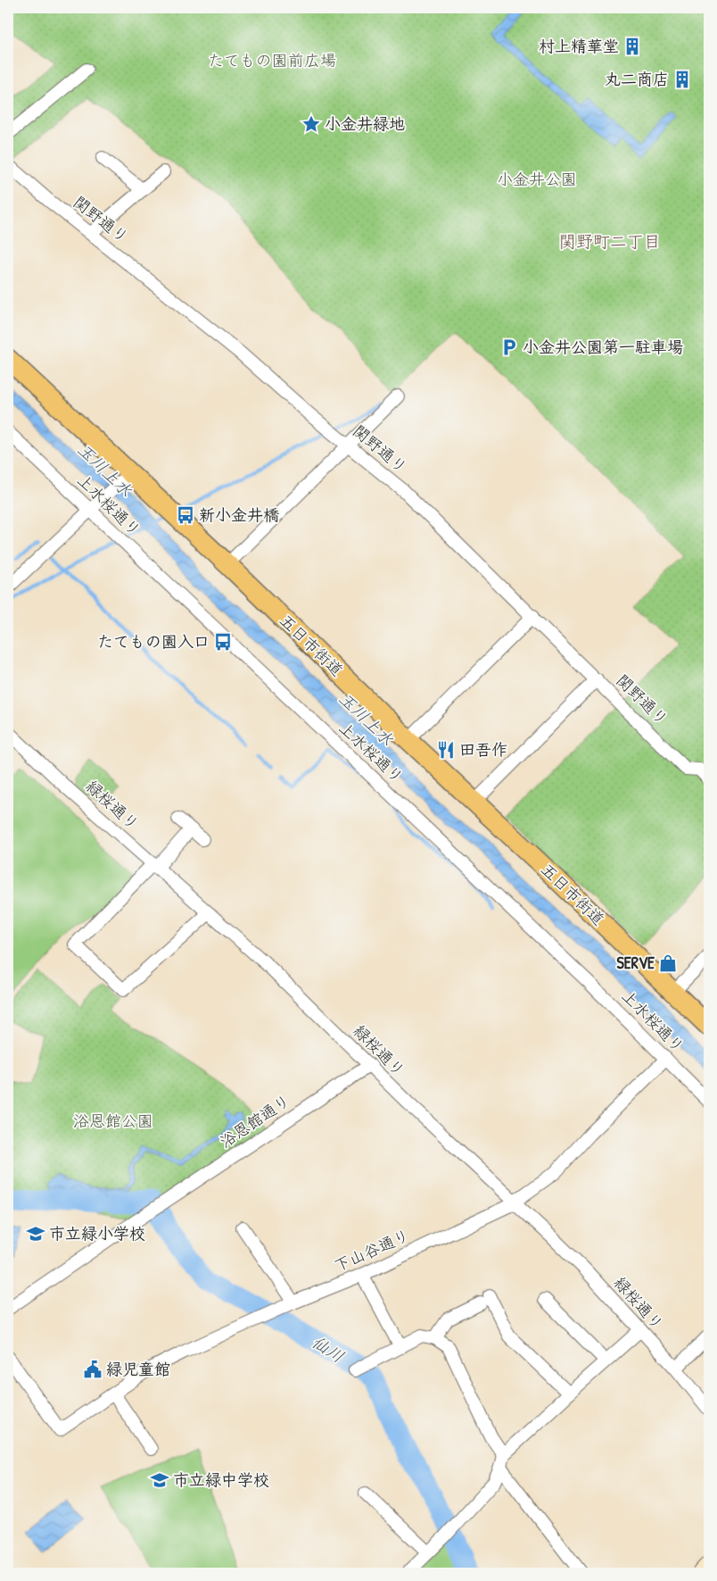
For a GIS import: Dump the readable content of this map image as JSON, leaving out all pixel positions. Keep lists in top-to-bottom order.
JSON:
{
  "streets": {
    "main road": ["五日市街道"],
    "street": [
      "関野通り",
      "上水桜通り",
      "緑桜通り",
      "浴恩館通り",
      "下山谷通り"
    ]
  },
  "crossings": [
    ["上水桜通り", "下山谷通り"],
    ["緑桜通り", "浴恩館通り"],
    ["緑桜通り", "下山谷通り"]
  ],
  "districts": ["関野町二丁目"],
  "water": ["玉川上水", "仙川"],
  "parks": ["たてもの園前広場", "小金井公園", "浴恩館公園"],
  "places": {
    "building": ["村上精華堂", "丸二商店"],
    "place": ["小金井緑地"],
    "parking": ["小金井公園第一駐車場"],
    "bus stop": ["新小金井橋", "たてもの園入口"],
    "restaurant": ["田吾作"],
    "shop": ["SERVE"],
    "school or university": ["市立緑小学校", "市立緑中学校"],
    "public building": ["緑児童館"]
  }
}
